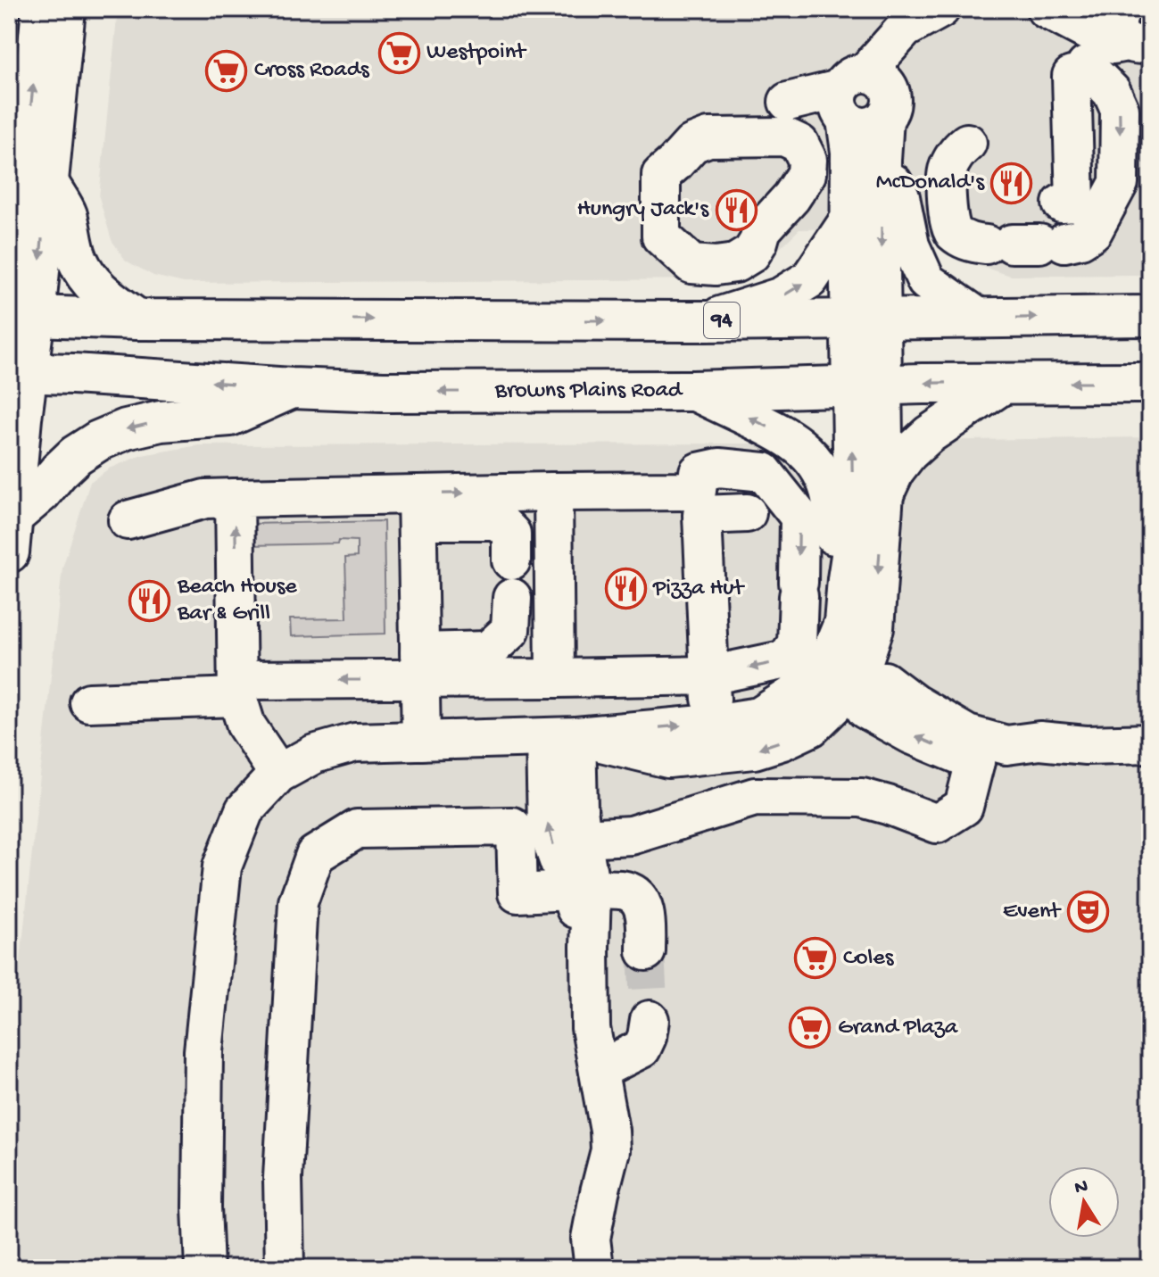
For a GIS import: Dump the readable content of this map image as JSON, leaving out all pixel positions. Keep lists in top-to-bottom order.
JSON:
{
  "streets": {
    "main road": ["94", "Browns Plains Road"]
  },
  "places": {
    "supermarket": [
      "Westpoint",
      "Cross Roads",
      "Coles",
      "Grand Plaza"
    ],
    "restaurant": [
      "McDonald's",
      "Hungry Jack's",
      "Pizza Hut",
      "Beach House Bar & Grill"
    ],
    "theatre": ["Event"]
  },
  "north": "top"
}
